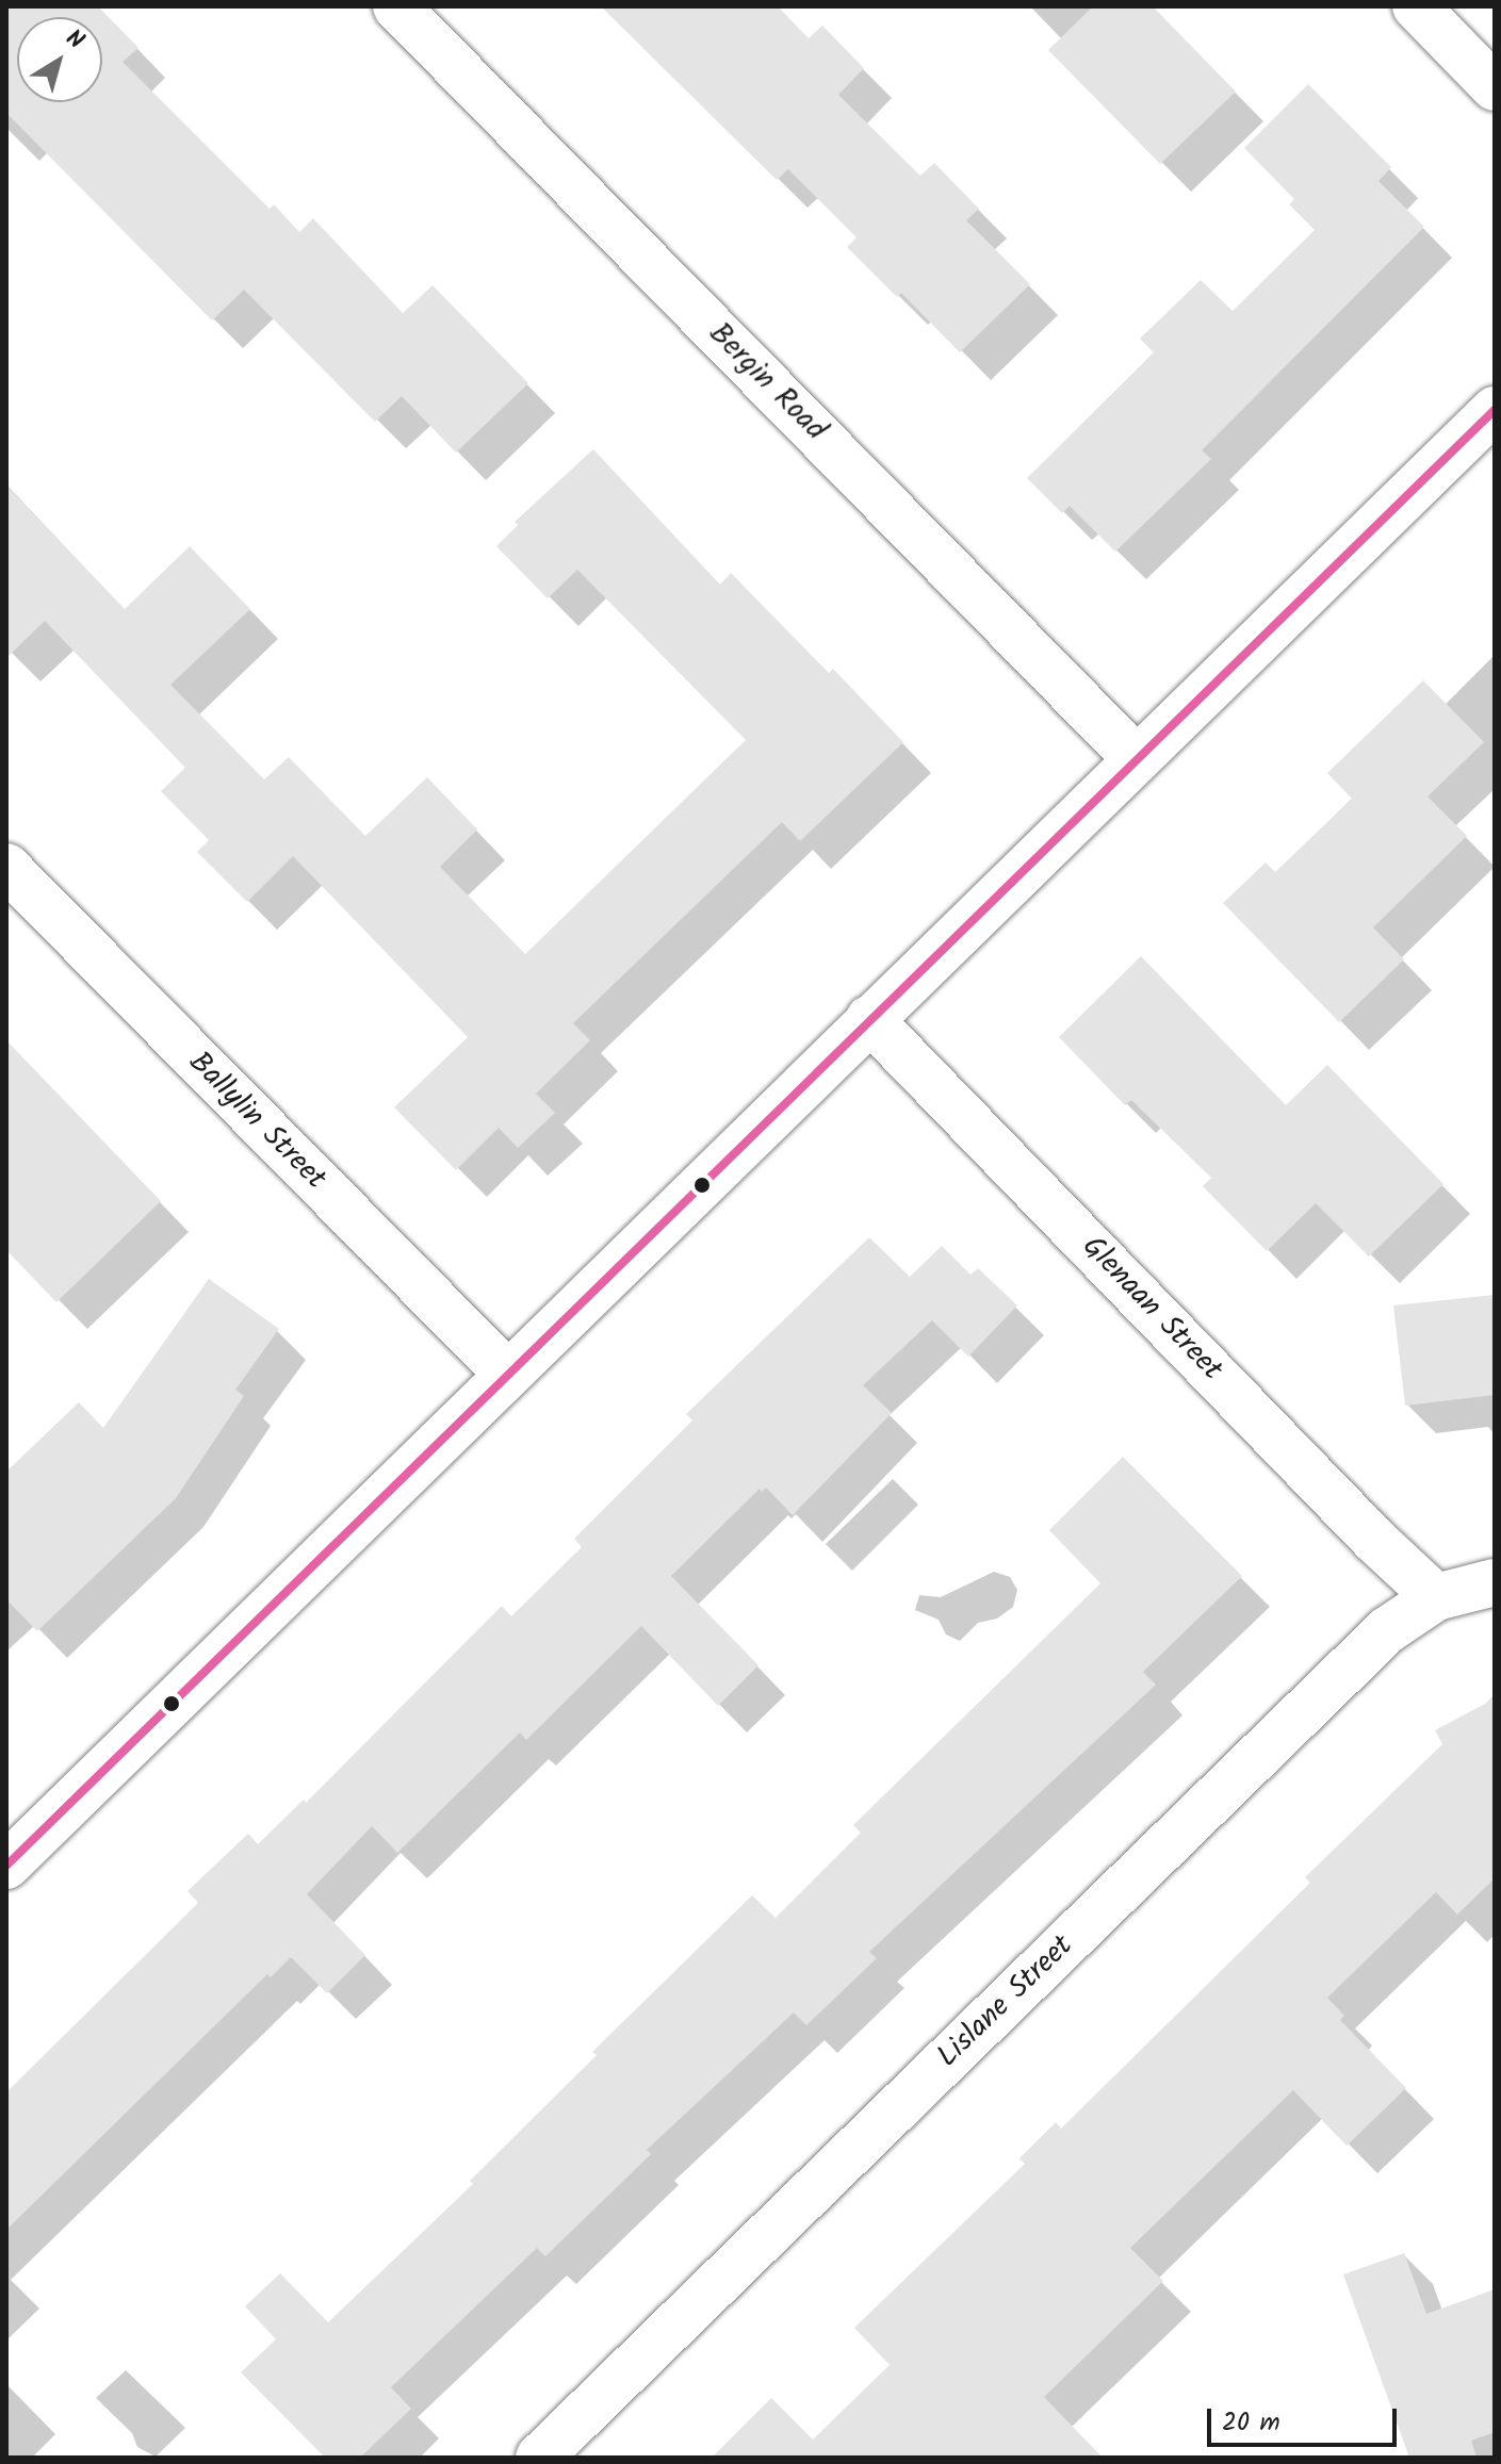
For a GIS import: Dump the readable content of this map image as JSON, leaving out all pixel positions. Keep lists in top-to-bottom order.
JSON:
{
  "streets": {
    "street": [
      "Bergin Road",
      "Ballylin Street",
      "Glenaan Street",
      "Lislane Street"
    ]
  },
  "crossings": [
    ["Glenaan Street", "Lislane Street"]
  ],
  "scale_bar": "20 m",
  "north": "top right"
}
